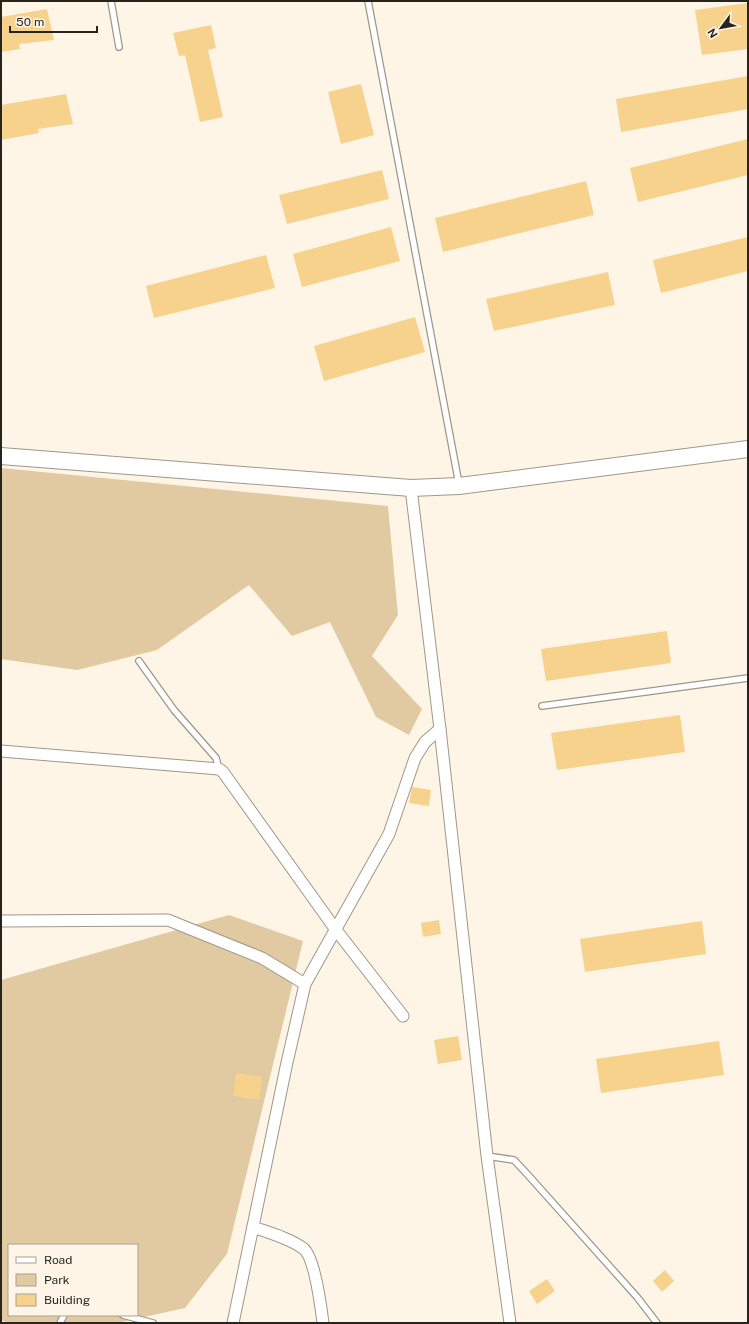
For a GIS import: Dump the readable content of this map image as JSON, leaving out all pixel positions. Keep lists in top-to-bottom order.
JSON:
{
  "legend": ["Road", "Park", "Building"],
  "scale_bar": "50 m",
  "north": "bottom left"
}
